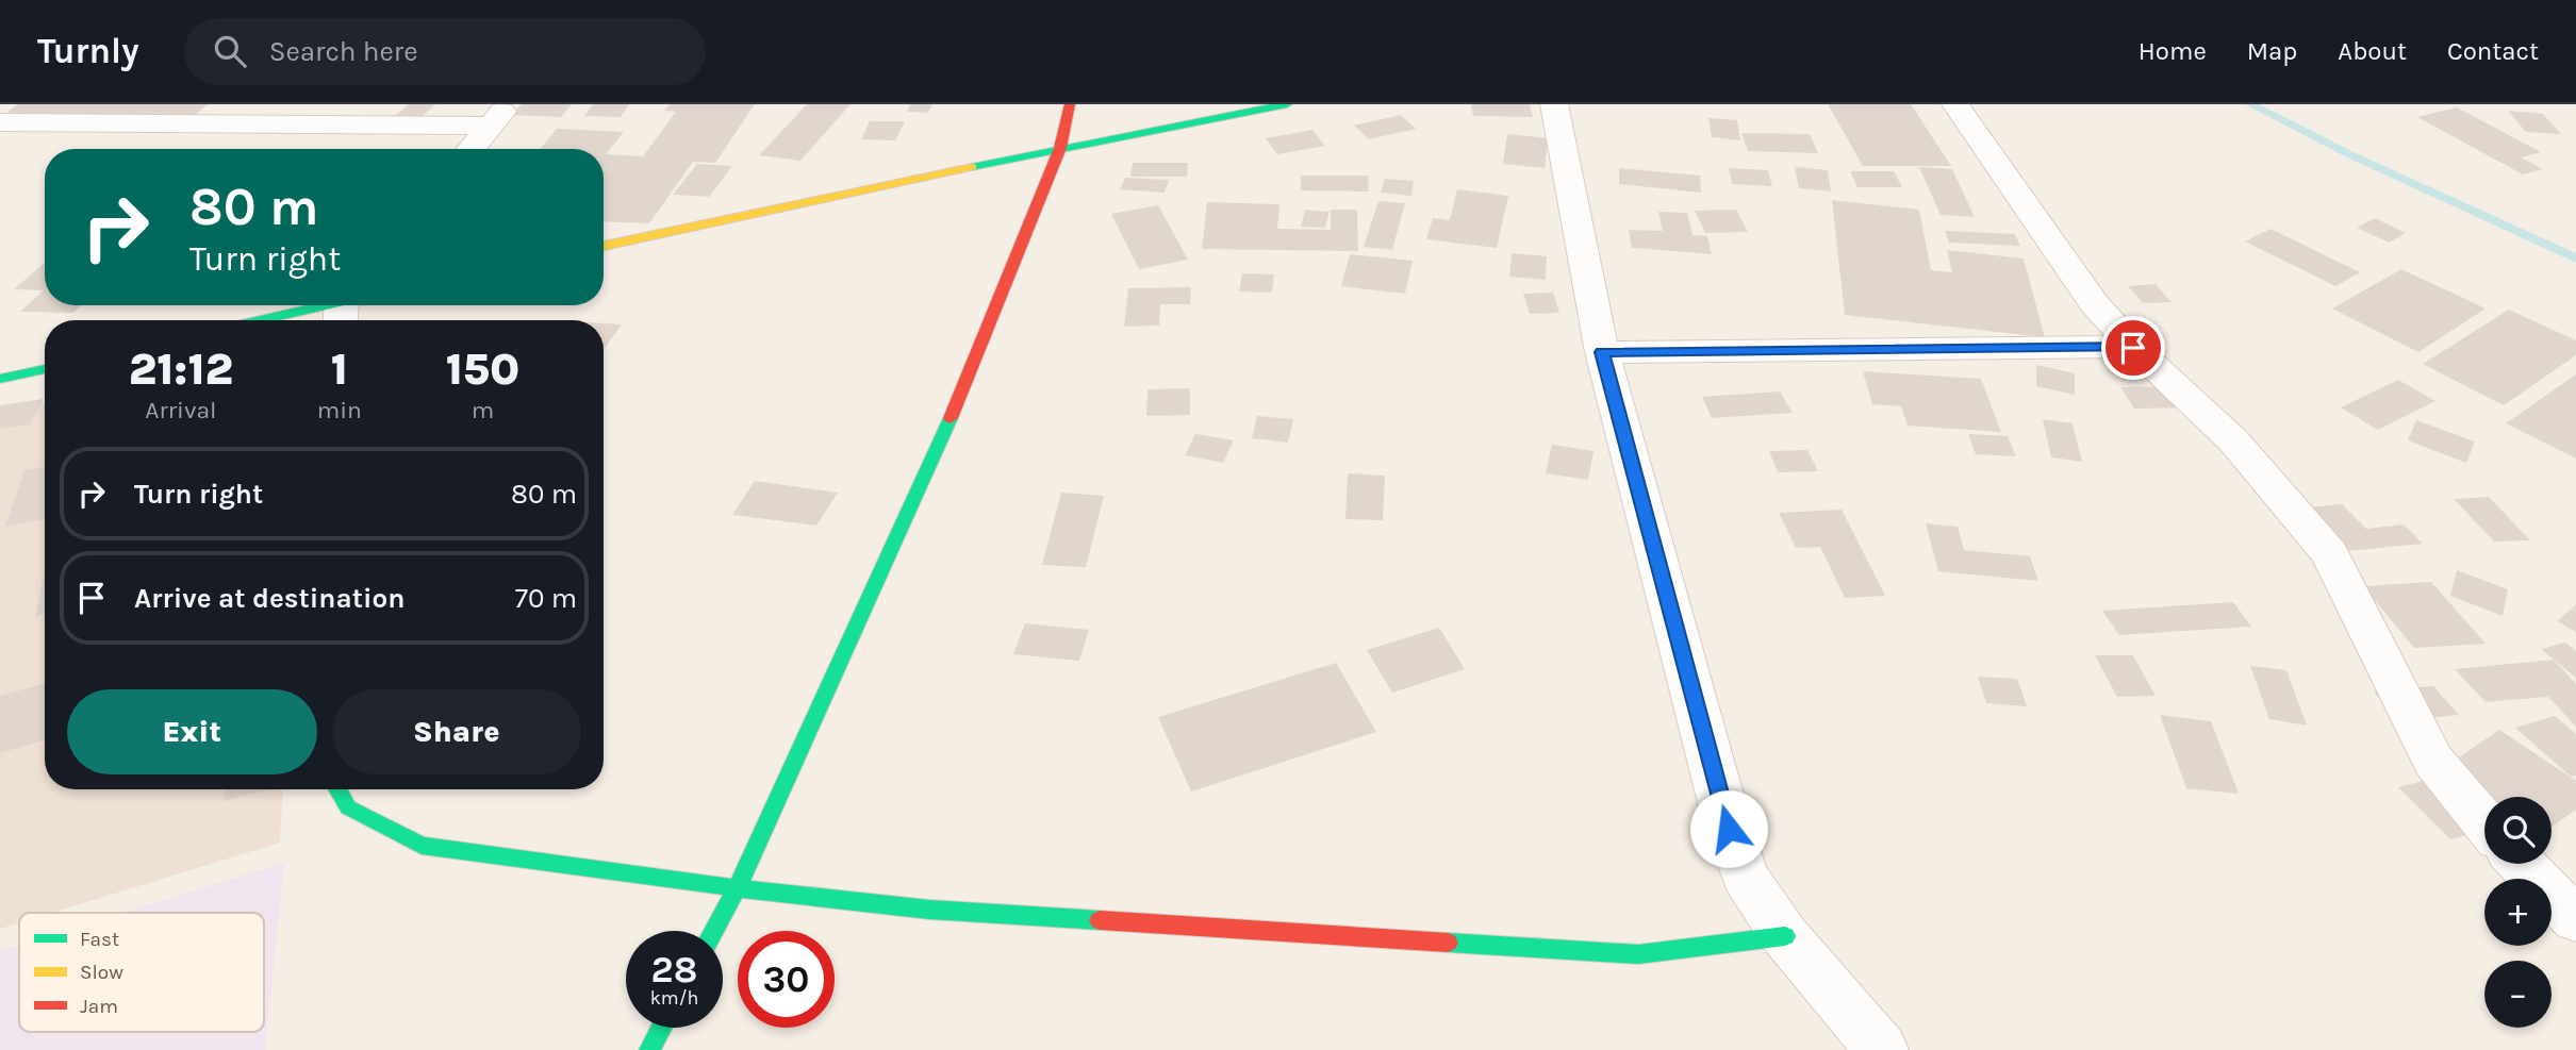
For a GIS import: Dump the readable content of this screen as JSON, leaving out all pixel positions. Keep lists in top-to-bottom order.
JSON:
{
  "legend": ["Fast", "Slow", "Jam"],
  "page": {
    "header": "Turnly",
    "search": "Search here",
    "nav": [
      "Home",
      "Map",
      "About",
      "Contact"
    ],
    "turn": ["80 m", "Turn right"],
    "eta": [
      "21:12",
      "Arrival",
      "1",
      "min",
      "150",
      "m"
    ],
    "list": [
      {
        "name": "Turn right",
        "value": "80 m"
      },
      {
        "name": "Arrive at destination",
        "value": "70 m"
      }
    ],
    "buttons": ["Exit", "Share"],
    "map_buttons": ["+", "−"],
    "speed": "28 km/h",
    "limit": "30"
  }
}
